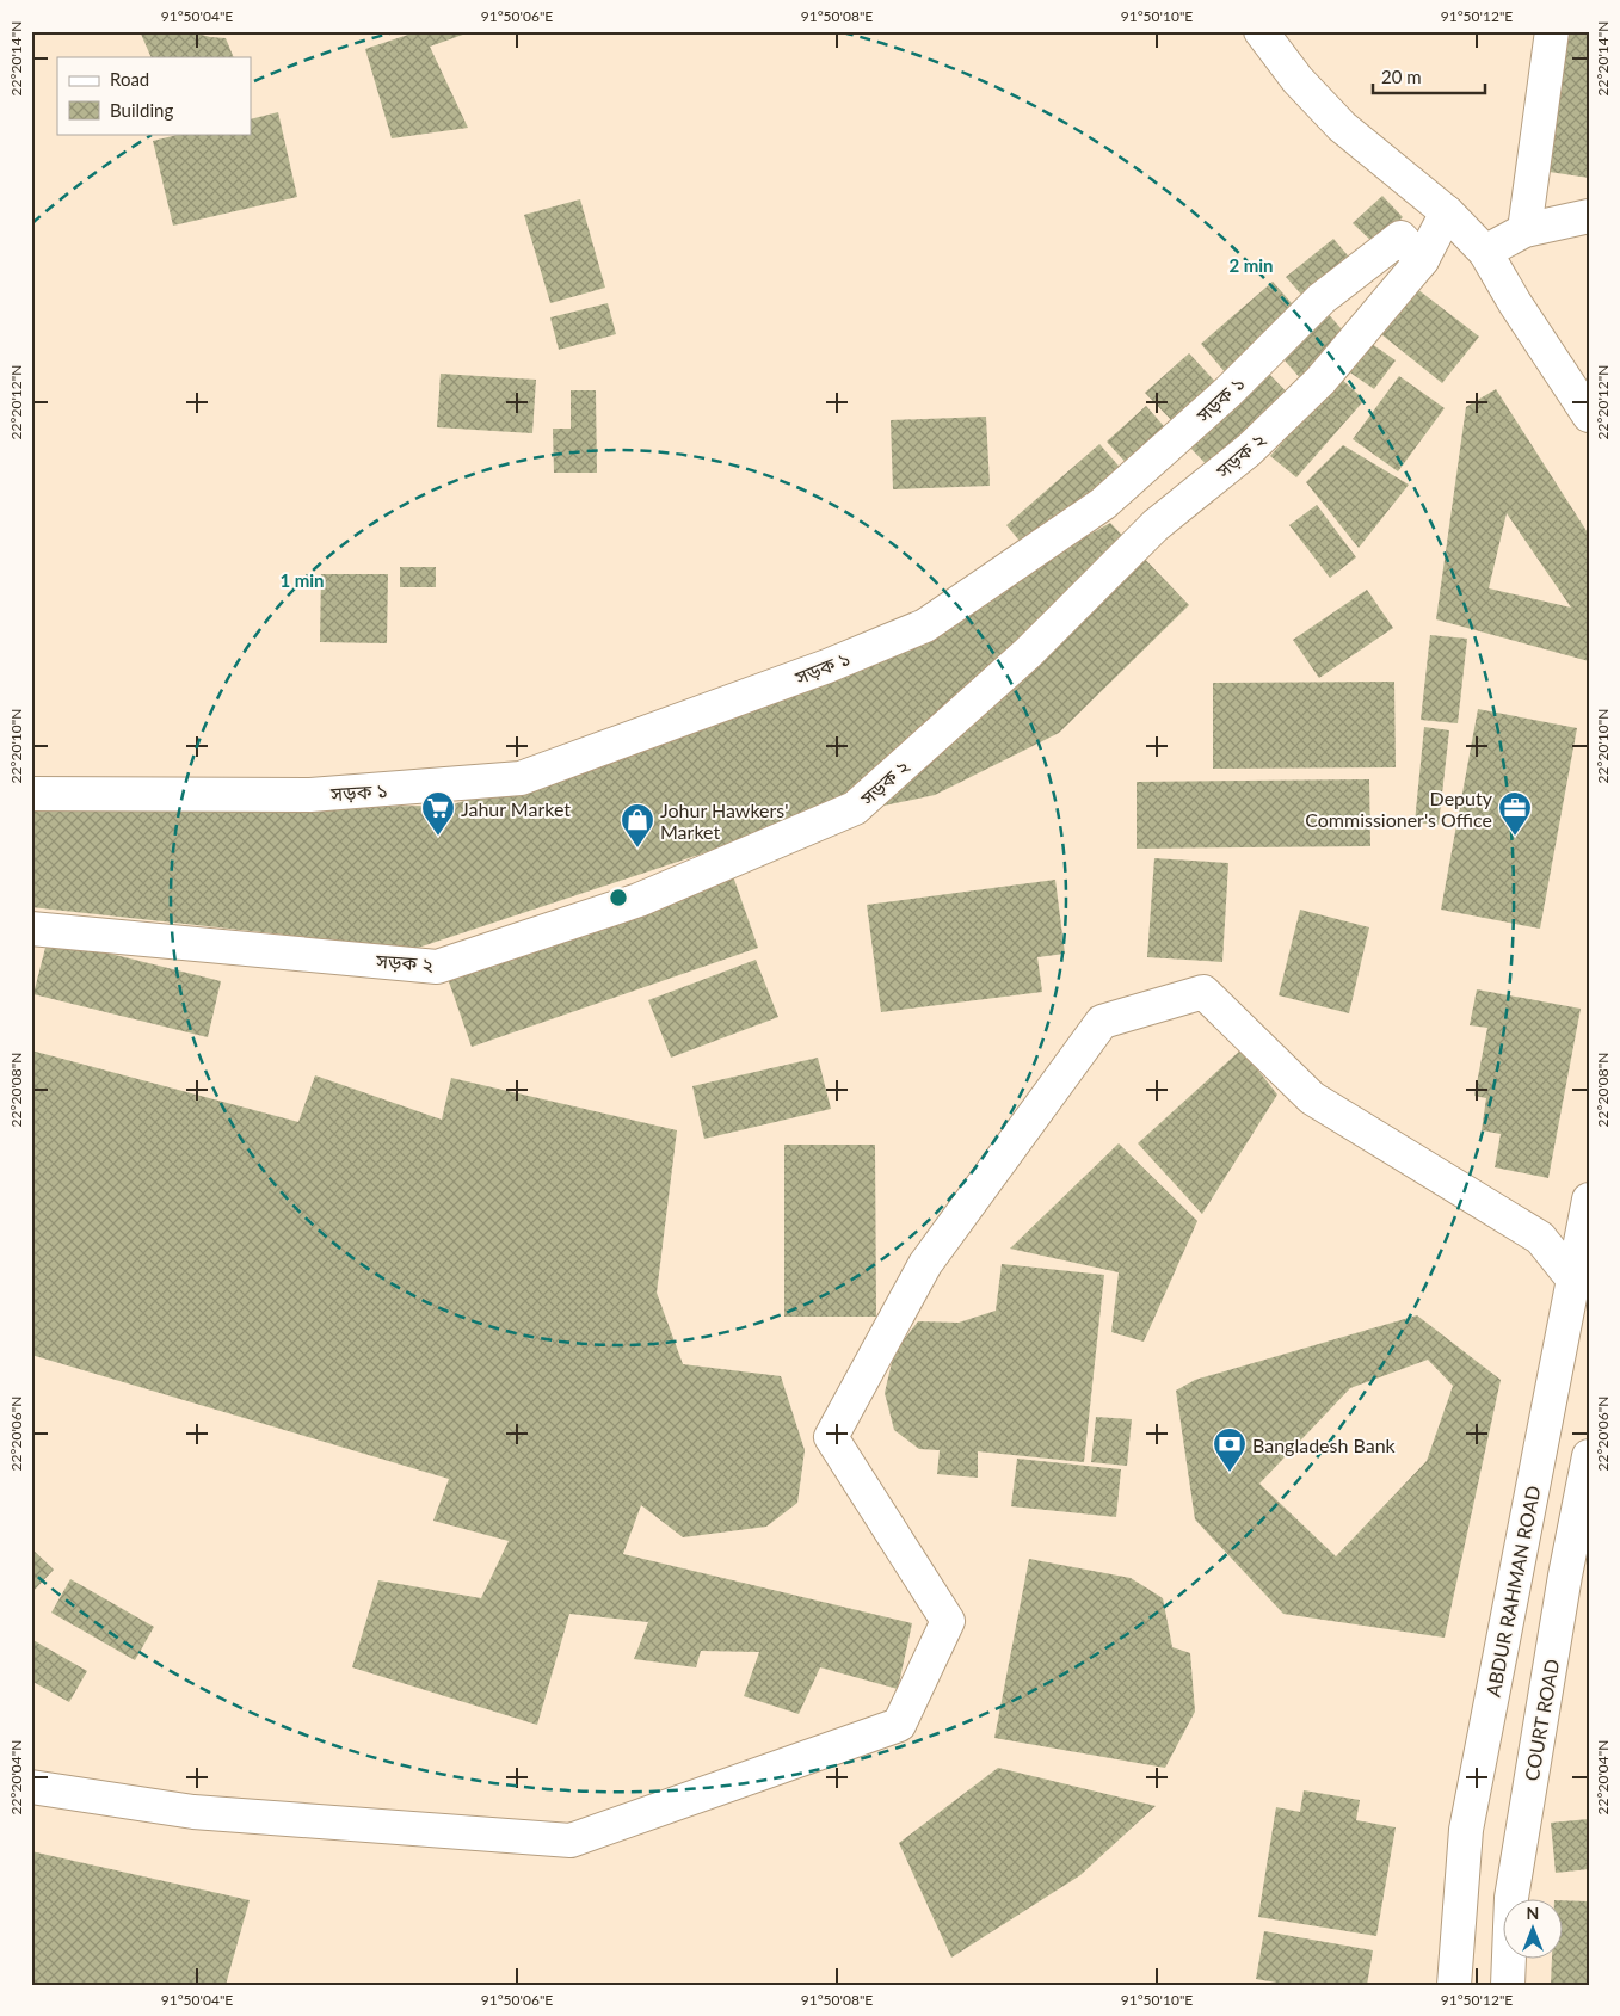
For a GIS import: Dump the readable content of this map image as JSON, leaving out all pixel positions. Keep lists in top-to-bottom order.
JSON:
{
  "streets": {
    "street": [
      "সড়ক ১",
      "সড়ক ২",
      "ABDUR RAHMAN ROAD",
      "COURT ROAD"
    ]
  },
  "crossings": [
    ["সড়ক ১", "সড়ক ২"]
  ],
  "places": {
    "supermarket": ["Jahur Market"],
    "office": ["Deputy Commissioner's Office"],
    "shop": ["Johur Hawkers' Market"],
    "bank": ["Bangladesh Bank"]
  },
  "legend": ["Road", "Building"],
  "scale_bar": "20 m",
  "north": "top",
  "coordinates": [
    "91°50'04\"E",
    "91°50'06\"E",
    "91°50'08\"E",
    "91°50'10\"E",
    "91°50'12\"E",
    "22°20'14\"N",
    "22°20'12\"N",
    "22°20'10\"N",
    "22°20'08\"N",
    "22°20'06\"N",
    "22°20'04\"N"
  ],
  "rings": ["2 min", "1 min"]
}
